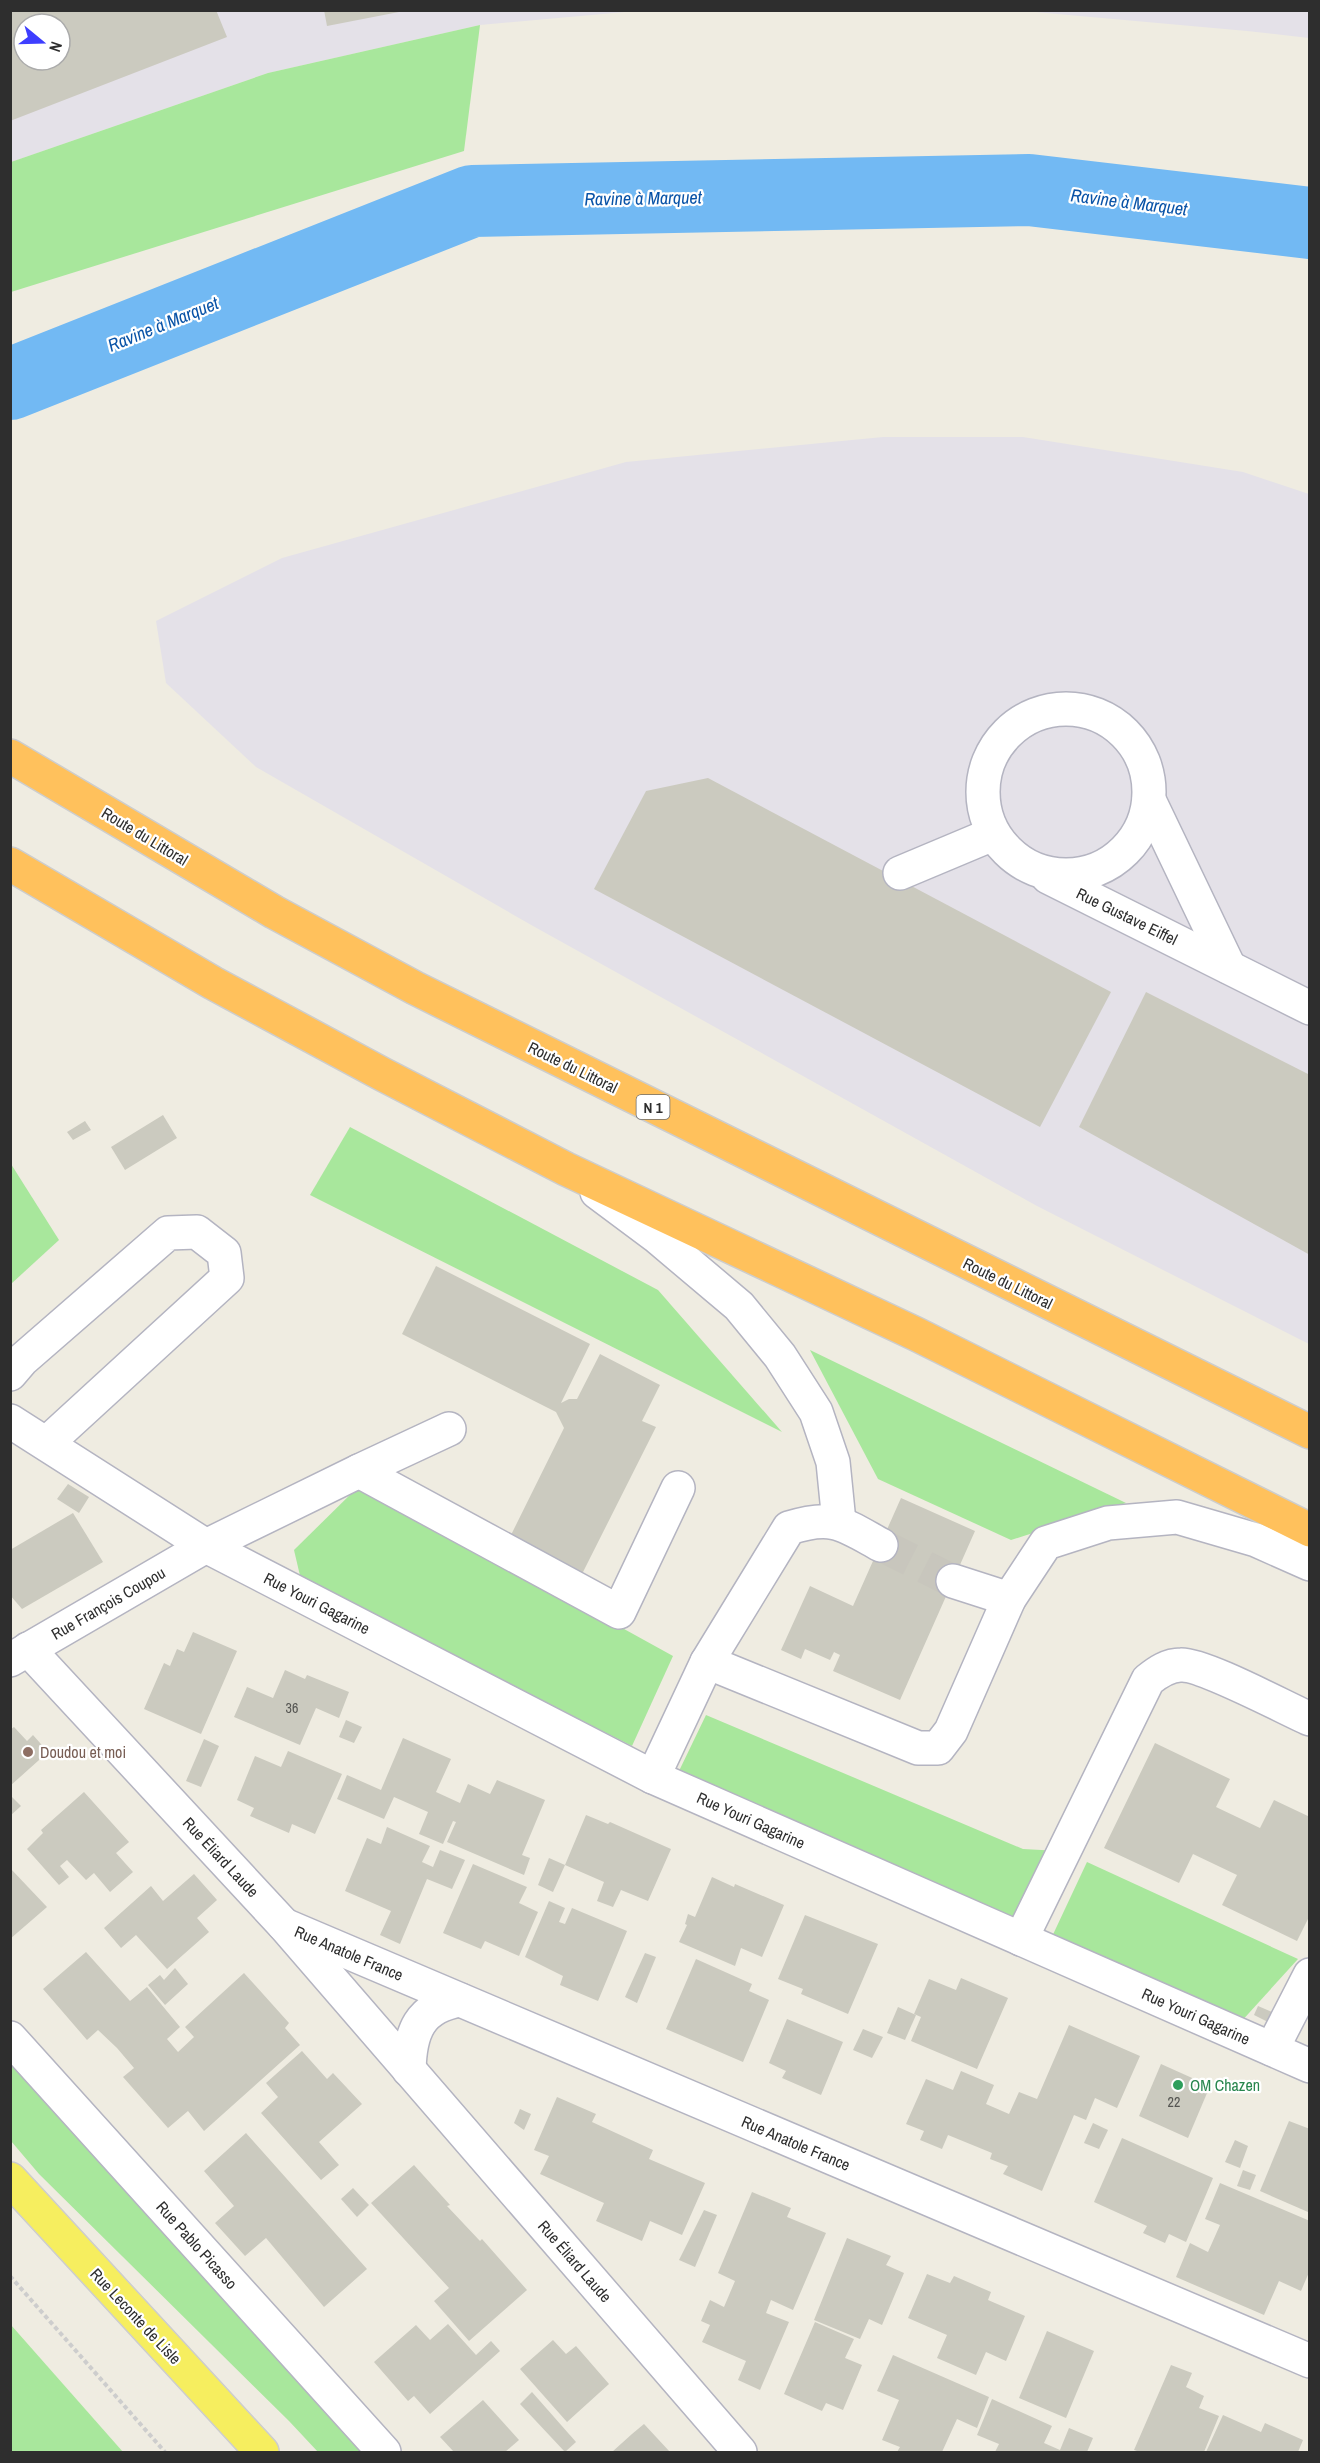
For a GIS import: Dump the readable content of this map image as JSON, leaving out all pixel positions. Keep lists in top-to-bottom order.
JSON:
{
  "streets": {
    "highway": ["Route du Littoral", "N 1"],
    "main road": ["Rue Leconte de Lisle"],
    "street": [
      "Rue Gustave Eiffel",
      "Rue François Coupou",
      "Rue Youri Gagarine",
      "Rue Éliard Laude",
      "Rue Anatole France",
      "Rue Pablo Picasso"
    ]
  },
  "crossings": [
    ["Rue François Coupou", "Rue Youri Gagarine"],
    ["Rue François Coupou", "Rue Éliard Laude"],
    ["Rue Éliard Laude", "Rue Anatole France"]
  ],
  "water": ["Ravine à Marquet"],
  "places": ["Doudou et moi", "OM Chazen"],
  "house_numbers": ["36", "22"],
  "north": "right"
}
